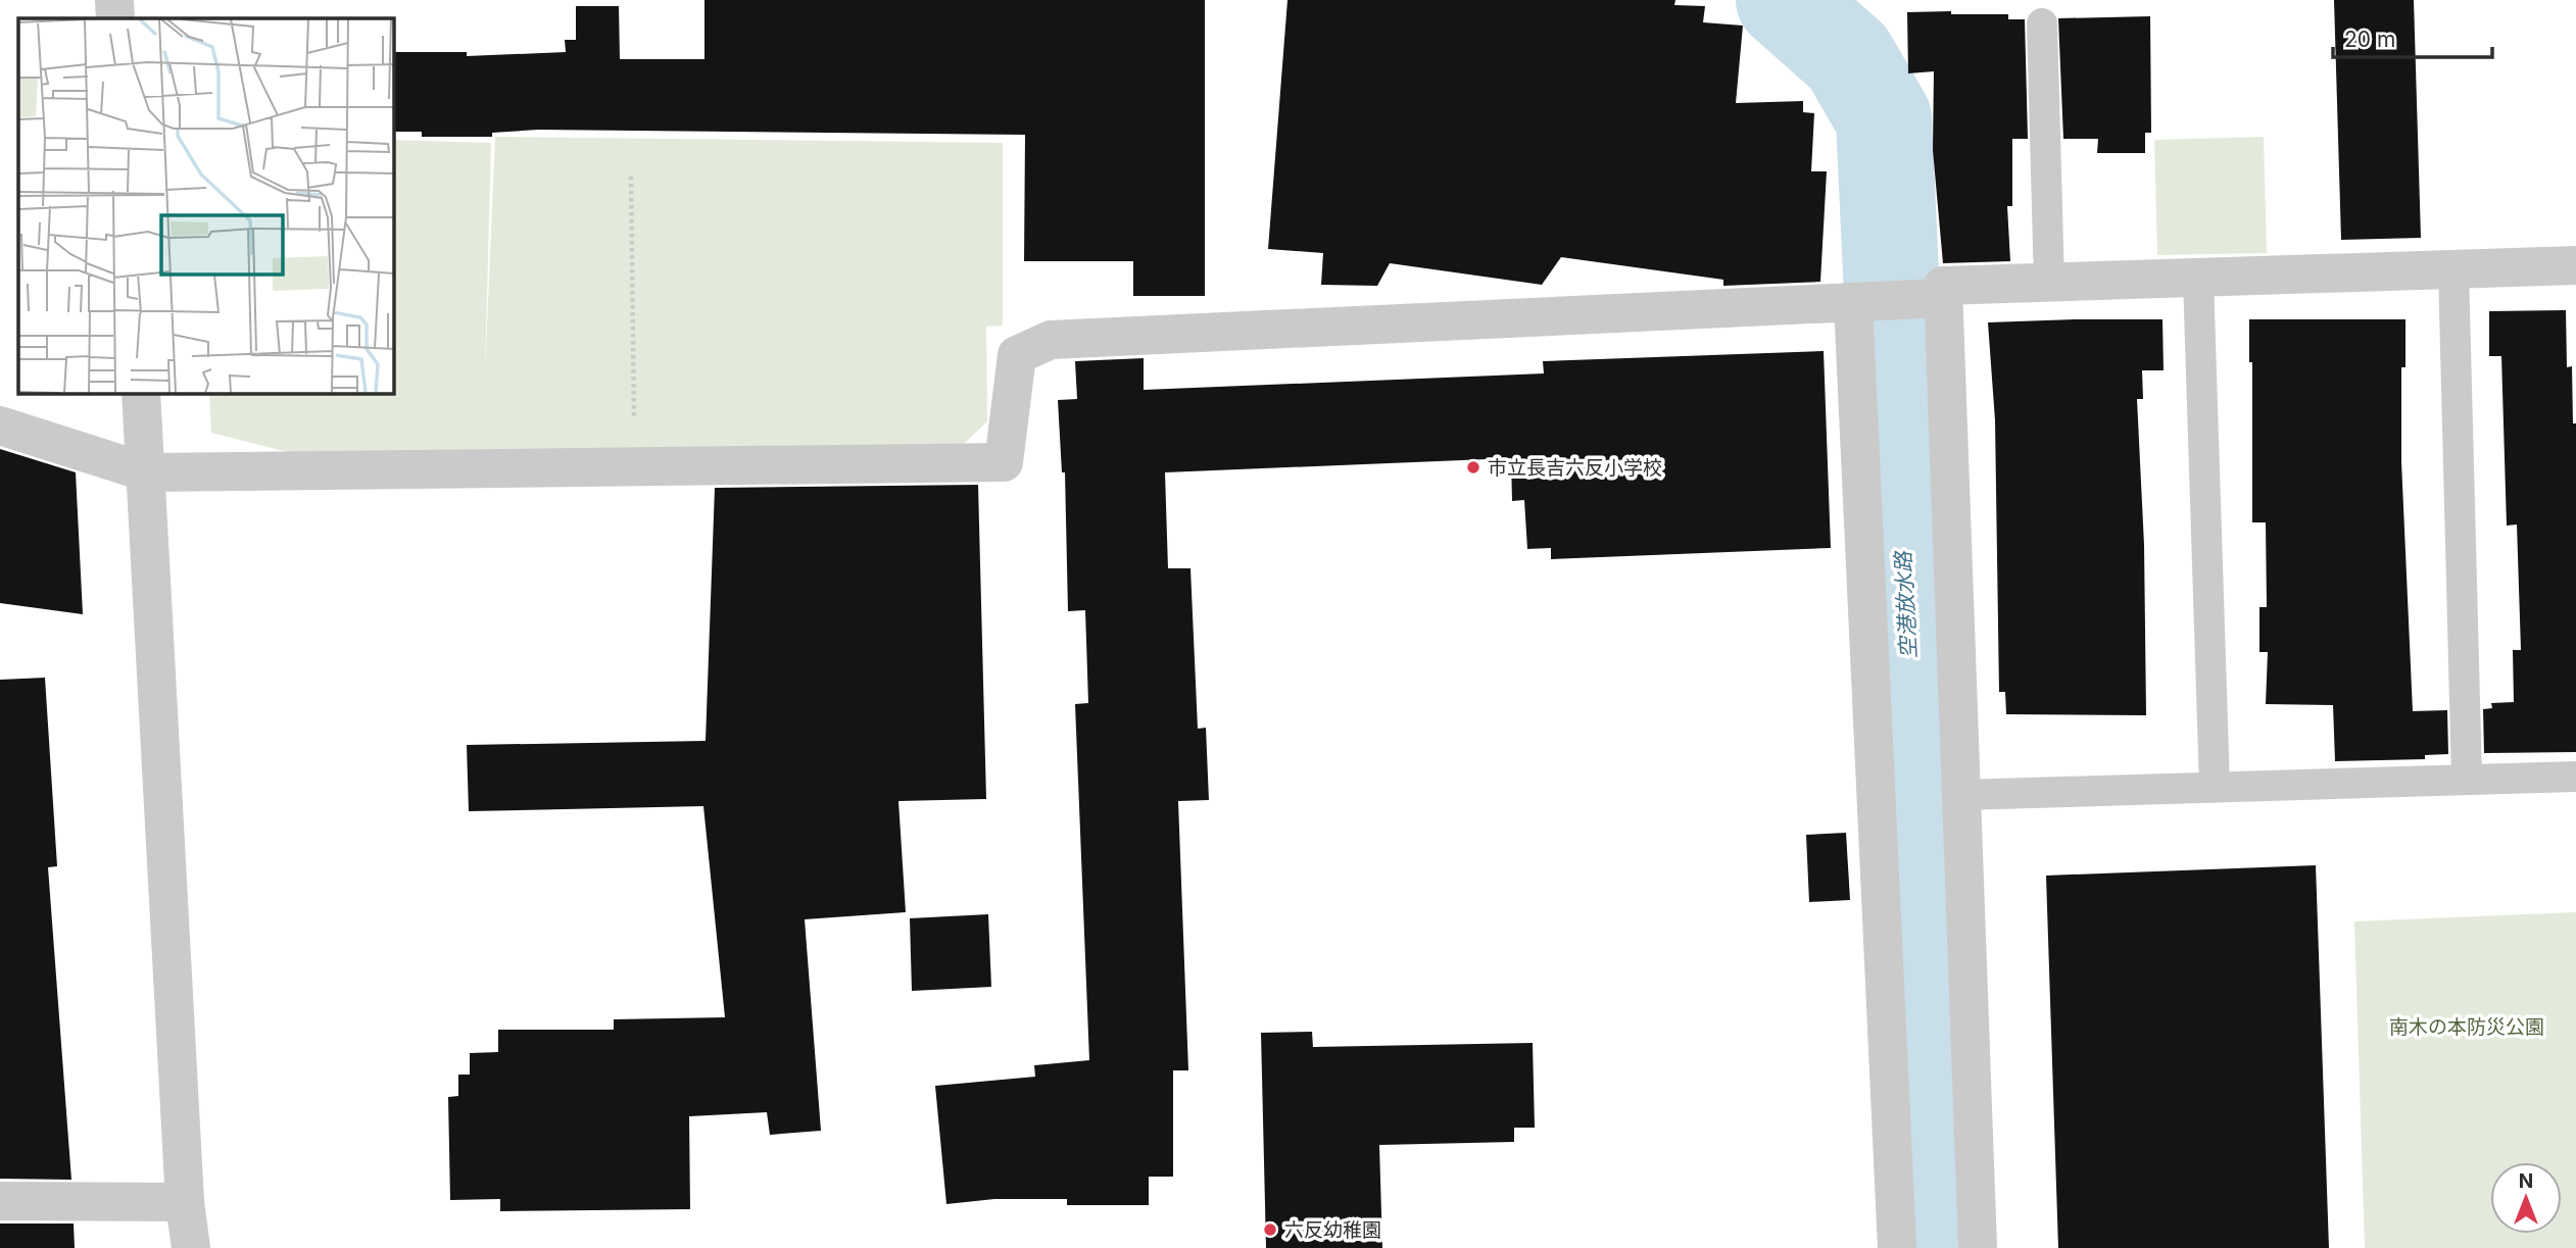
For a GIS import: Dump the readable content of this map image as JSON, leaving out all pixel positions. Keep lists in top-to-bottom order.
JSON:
{
  "water": ["空港放水路"],
  "parks": ["南木の本防災公園"],
  "places": ["市立長吉六反小学校", "六反幼稚園"],
  "scale_bar": "20 m",
  "north": "top"
}
